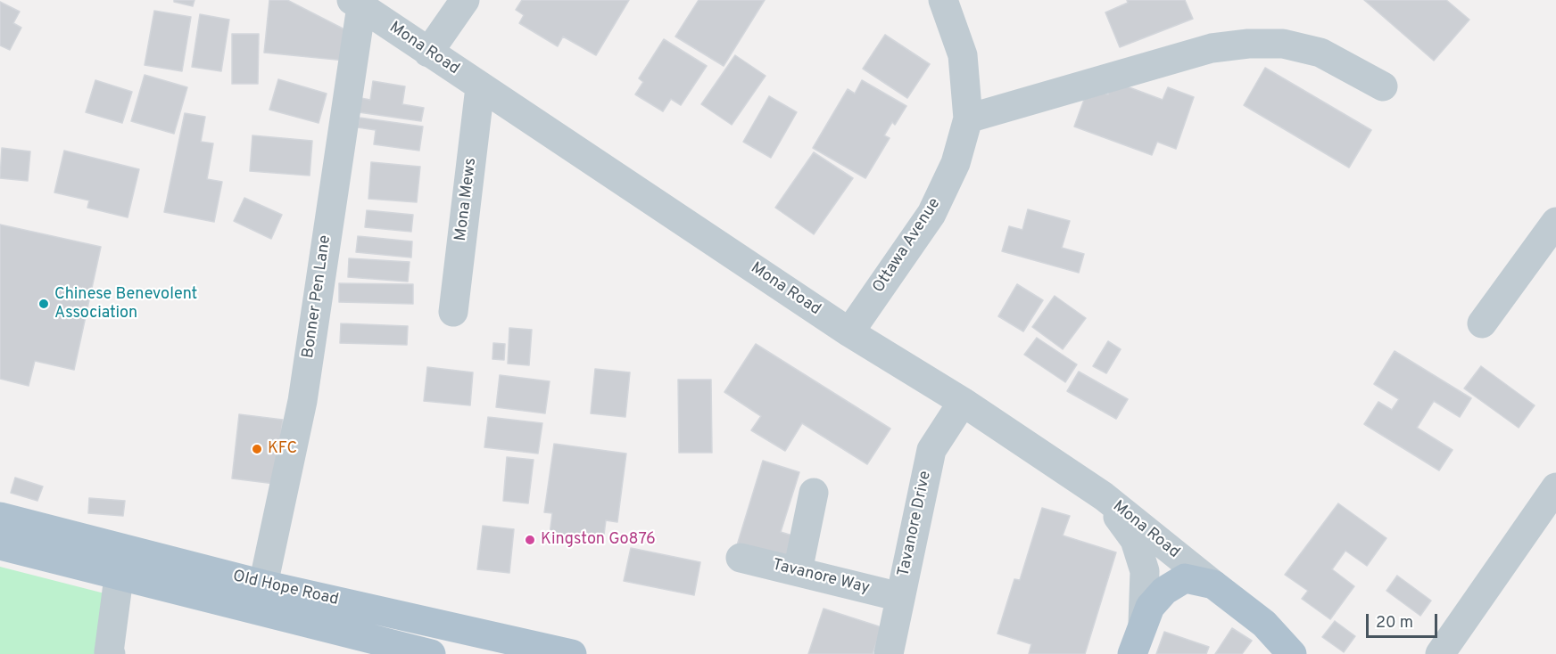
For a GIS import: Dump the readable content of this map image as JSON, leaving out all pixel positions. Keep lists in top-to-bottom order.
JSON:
{
  "streets": {
    "main road": ["Old Hope Road"],
    "street": [
      "Mona Road",
      "Mona Mews",
      "Ottawa Avenue",
      "Bonner Pen Lane",
      "Tavanore Drive",
      "Tavanore Way"
    ]
  },
  "crossings": [
    ["Mona Road", "Mona Mews"],
    ["Mona Road", "Ottawa Avenue"],
    ["Mona Road", "Bonner Pen Lane"],
    ["Mona Road", "Tavanore Drive"],
    ["Bonner Pen Lane", "Old Hope Road"],
    ["Tavanore Drive", "Tavanore Way"]
  ],
  "places": ["Chinese Benevolent Association", "KFC", "Kingston Go876"],
  "scale_bar": "20 m"
}
